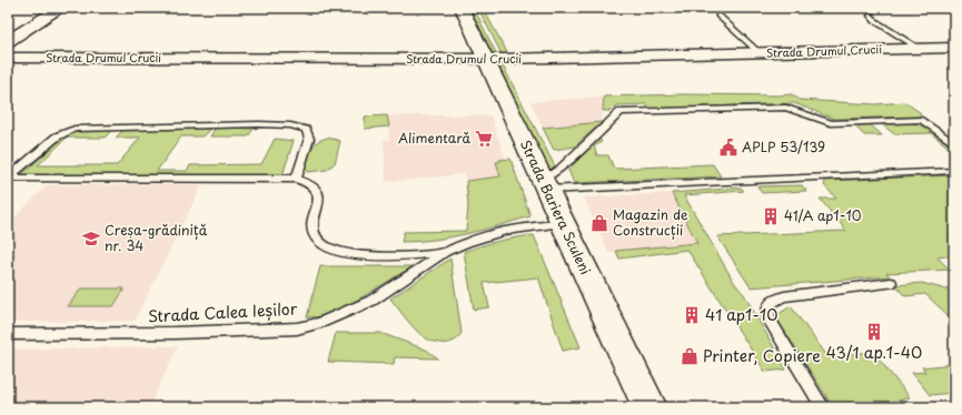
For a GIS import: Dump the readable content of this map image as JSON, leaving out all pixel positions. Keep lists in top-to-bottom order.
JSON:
{
  "streets": {
    "main road": ["Strada Bariera Sculeni"],
    "street": ["Strada Drumul Crucii"],
    "lane": ["Strada Calea Ieșilor"]
  },
  "crossings": [
    ["Strada Drumul Crucii", "Strada Bariera Sculeni"],
    ["Strada Bariera Sculeni", "Strada Calea Ieșilor"]
  ],
  "places": {
    "supermarket": ["Alimentară"],
    "public building": ["APLP 53/139"],
    "building": ["41/A ap1-10", "41 ap1-10", "43/1 ap.1-40"],
    "shop": ["Magazin de Construcții", "Printer, Copiere"],
    "school or university": ["Creșa-grădiniță nr. 34"]
  }
}
